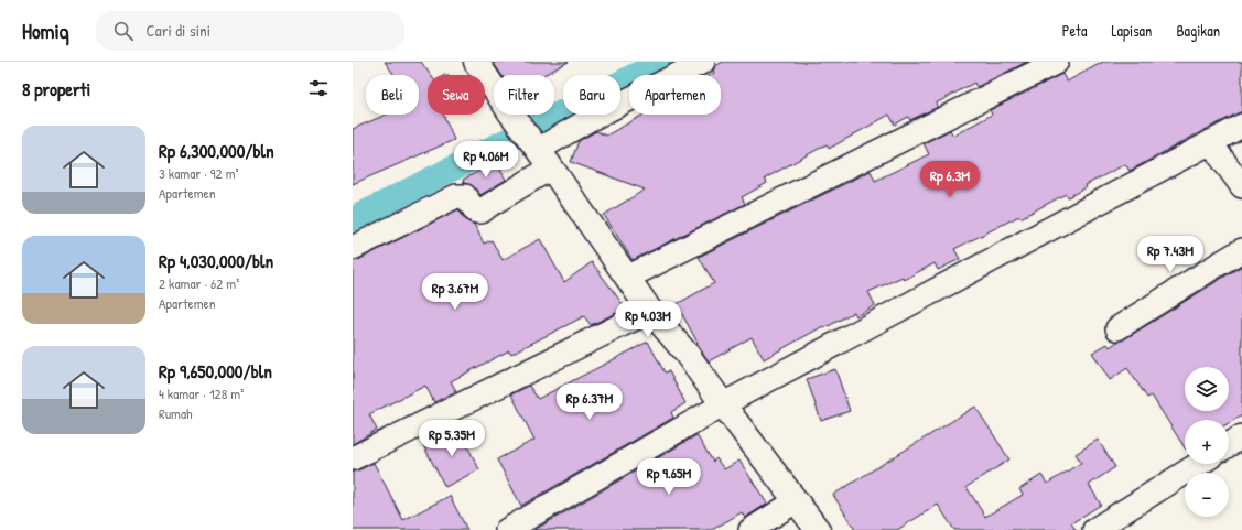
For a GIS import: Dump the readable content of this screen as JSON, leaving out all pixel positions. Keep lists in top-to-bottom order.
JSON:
{
  "page": {
    "header": "Homiq",
    "search": "Cari di sini",
    "nav": ["Peta", "Lapisan", "Bagikan"],
    "heading": "8 properti",
    "chip": [
      "Beli",
      "Sewa",
      "Filter",
      "Baru",
      "Apartemen"
    ],
    "list": [
      {
        "name": "Rp 6,300,000/bln",
        "note": "3 kamar · 92 m² · Apartemen"
      },
      {
        "name": "Rp 4,030,000/bln",
        "note": "2 kamar · 62 m² · Apartemen"
      },
      {
        "name": "Rp 9,650,000/bln",
        "note": "4 kamar · 128 m² · Rumah"
      }
    ],
    "price": [
      "Rp 4.06M",
      "Rp 6.3M",
      "Rp 7.43M",
      "Rp 3.67M",
      "Rp 4.03M",
      "Rp 6.37M",
      "Rp 5.35M",
      "Rp 9.65M"
    ],
    "map_buttons": ["+", "−"]
  }
}
